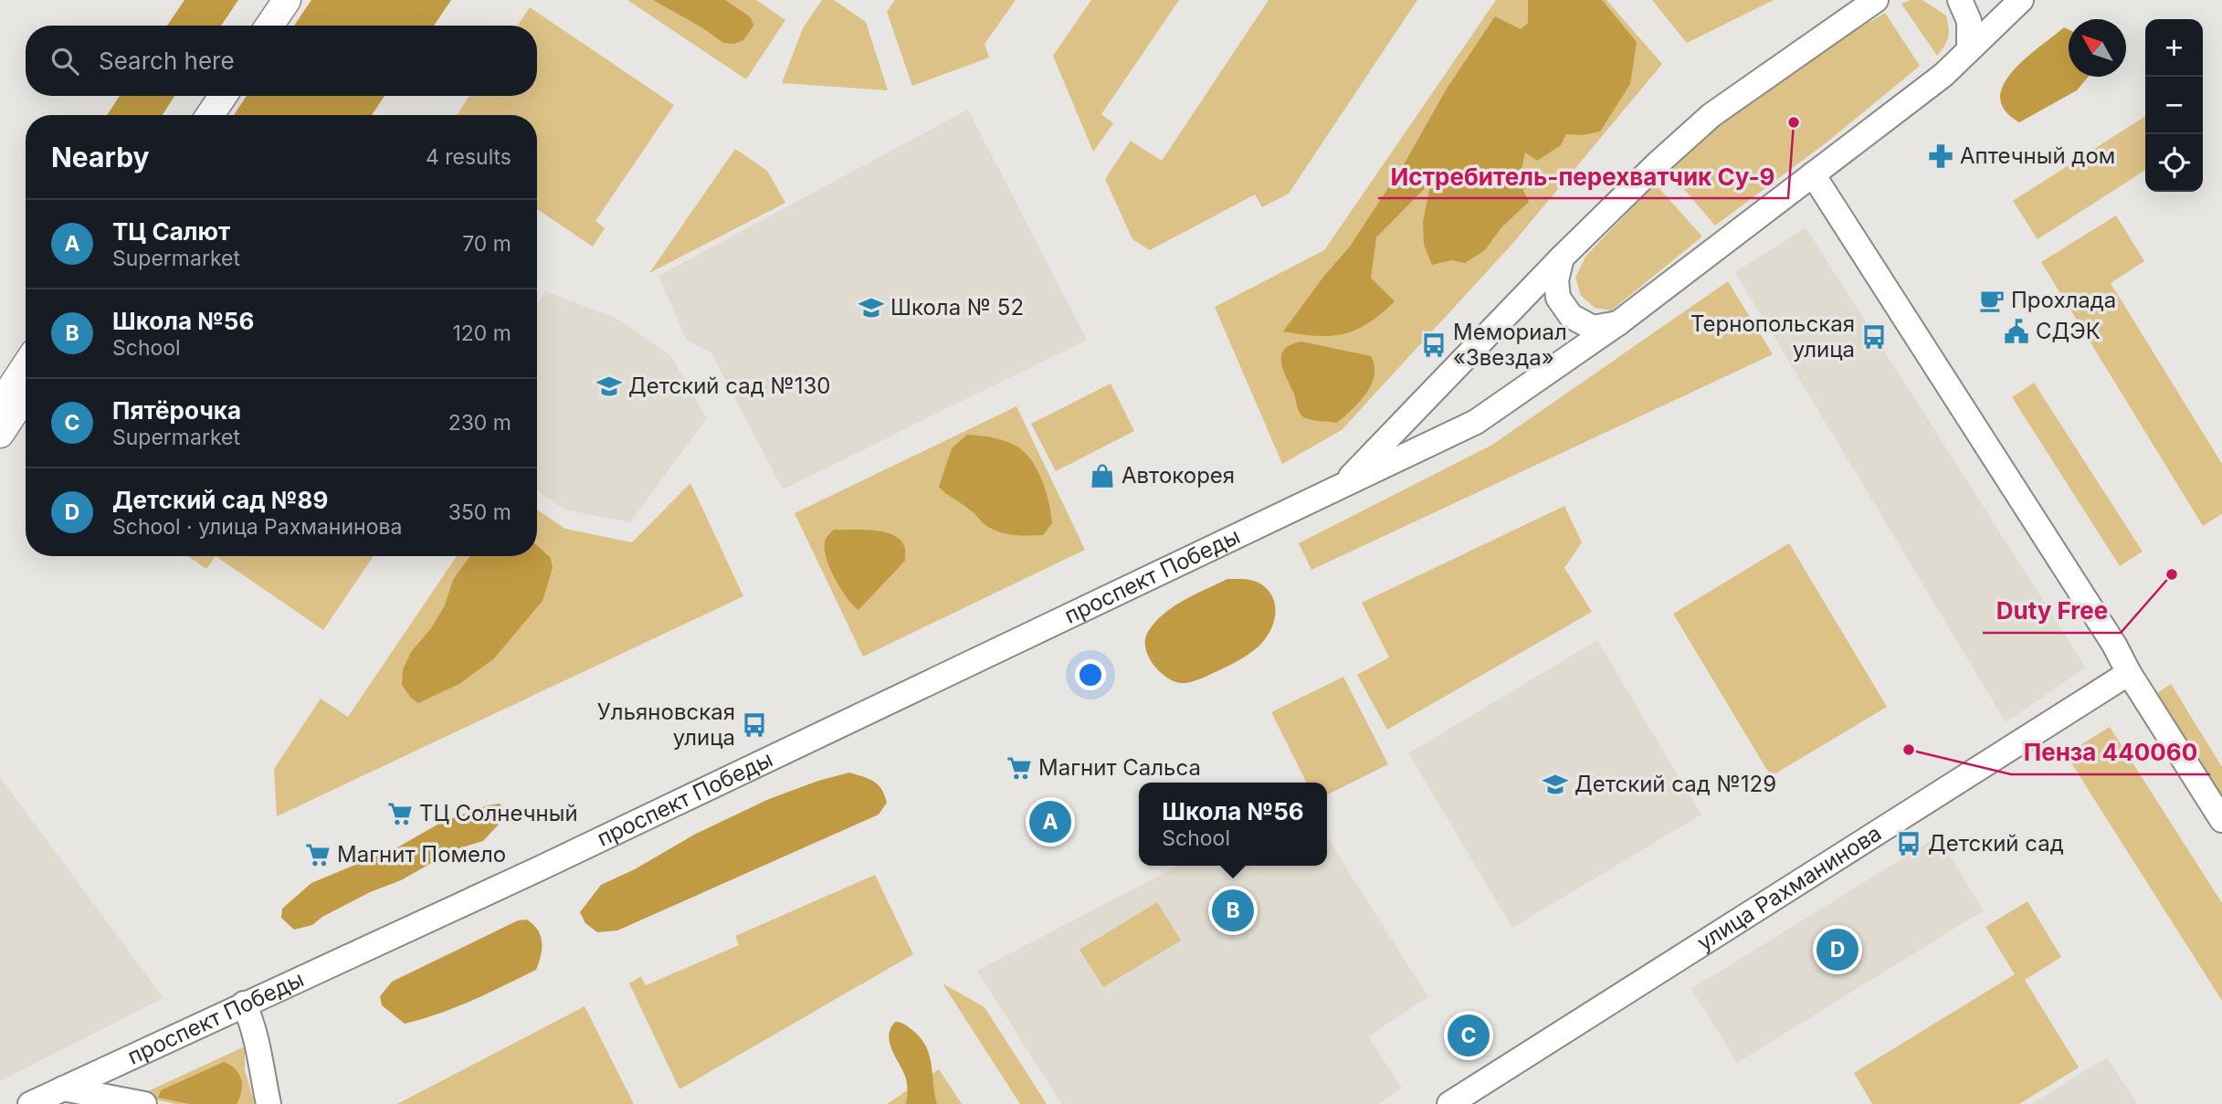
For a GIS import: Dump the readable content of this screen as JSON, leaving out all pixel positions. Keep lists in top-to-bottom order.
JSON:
{
  "streets": {
    "main road": ["проспект Победы", "улица Рахманинова"]
  },
  "places": {
    "other": ["Истребитель-перехватчик Су-9", "Duty Free", "Пенза 440060"],
    "pharmacy": ["Аптечный дом"],
    "cafe": ["Прохлада"],
    "school or university": ["Школа № 52", "Детский сад №130", "Детский сад №129"],
    "public building": ["СДЭК"],
    "bus stop": [
      "Тернопольская улица",
      "Мемориал «Звезда»",
      "Ульяновская улица",
      "Детский сад"
    ],
    "shop": ["Автокорея"],
    "supermarket": ["Магнит Сальса", "ТЦ Солнечный", "Магнит Помело"]
  },
  "north": "top left",
  "page": {
    "map_buttons": ["+", "−"],
    "search": "Search here",
    "heading": ["Nearby", "4 results"],
    "list": [
      {
        "mark": "A",
        "name": "ТЦ Салют",
        "note": "Supermarket",
        "value": "70 m"
      },
      {
        "mark": "B",
        "name": "Школа №56",
        "note": "School",
        "value": "120 m"
      },
      {
        "mark": "C",
        "name": "Пятёрочка",
        "note": "Supermarket",
        "value": "230 m"
      },
      {
        "mark": "D",
        "name": "Детский сад №89",
        "note": "School · улица Рахманинова",
        "value": "350 m"
      }
    ],
    "popup": ["Школа №56", "School"],
    "pins": [
      "A",
      "B",
      "D",
      "C"
    ]
  }
}
